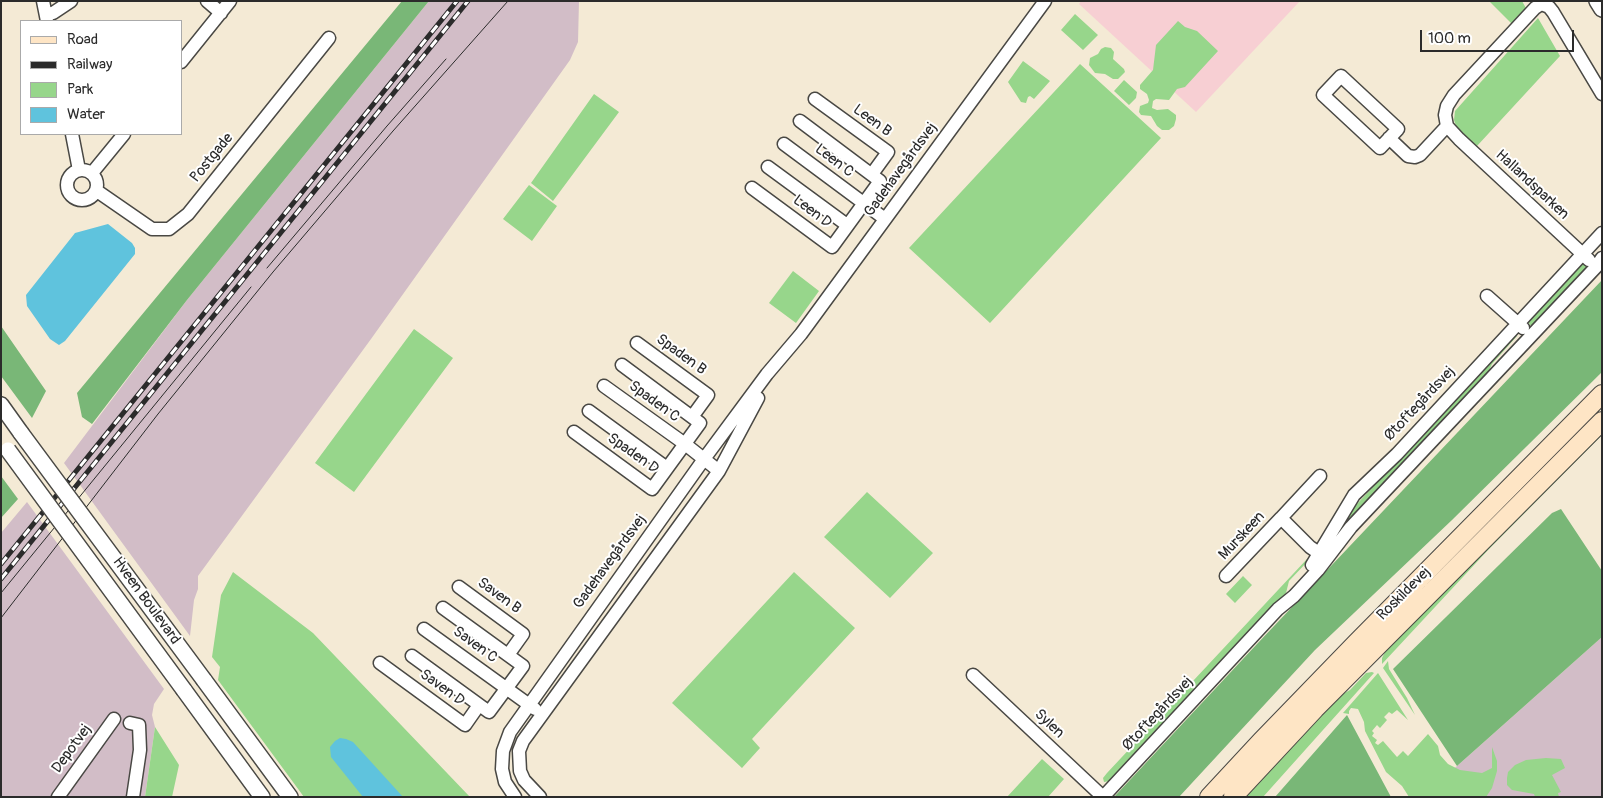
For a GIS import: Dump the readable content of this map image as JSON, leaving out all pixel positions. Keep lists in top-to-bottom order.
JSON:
{
  "streets": {
    "main road": ["Roskildevej"],
    "street": [
      "Leen B",
      "Postgade",
      "Leen C",
      "Gadehavegårdsvej",
      "Hallandsparken",
      "Leen D",
      "Spaden B",
      "Spaden C",
      "Øtoftegårdsvej",
      "Spaden D",
      "Murskeen",
      "Saven B",
      "Hveen Boulevard",
      "Saven C",
      "Saven D",
      "Sylen",
      "Depotvej"
    ]
  },
  "crossings": [
    ["Leen C", "Gadehavegårdsvej"],
    ["Leen C", "Leen D"],
    ["Gadehavegårdsvej", "Spaden C"],
    ["Gadehavegårdsvej", "Saven C"],
    ["Hallandsparken", "Øtoftegårdsvej"],
    ["Spaden C", "Spaden D"],
    ["Øtoftegårdsvej", "Murskeen"],
    ["Øtoftegårdsvej", "Sylen"],
    ["Saven C", "Saven D"]
  ],
  "legend": [
    "Road",
    "Railway",
    "Park",
    "Water"
  ],
  "scale_bar": "100 m"
}
